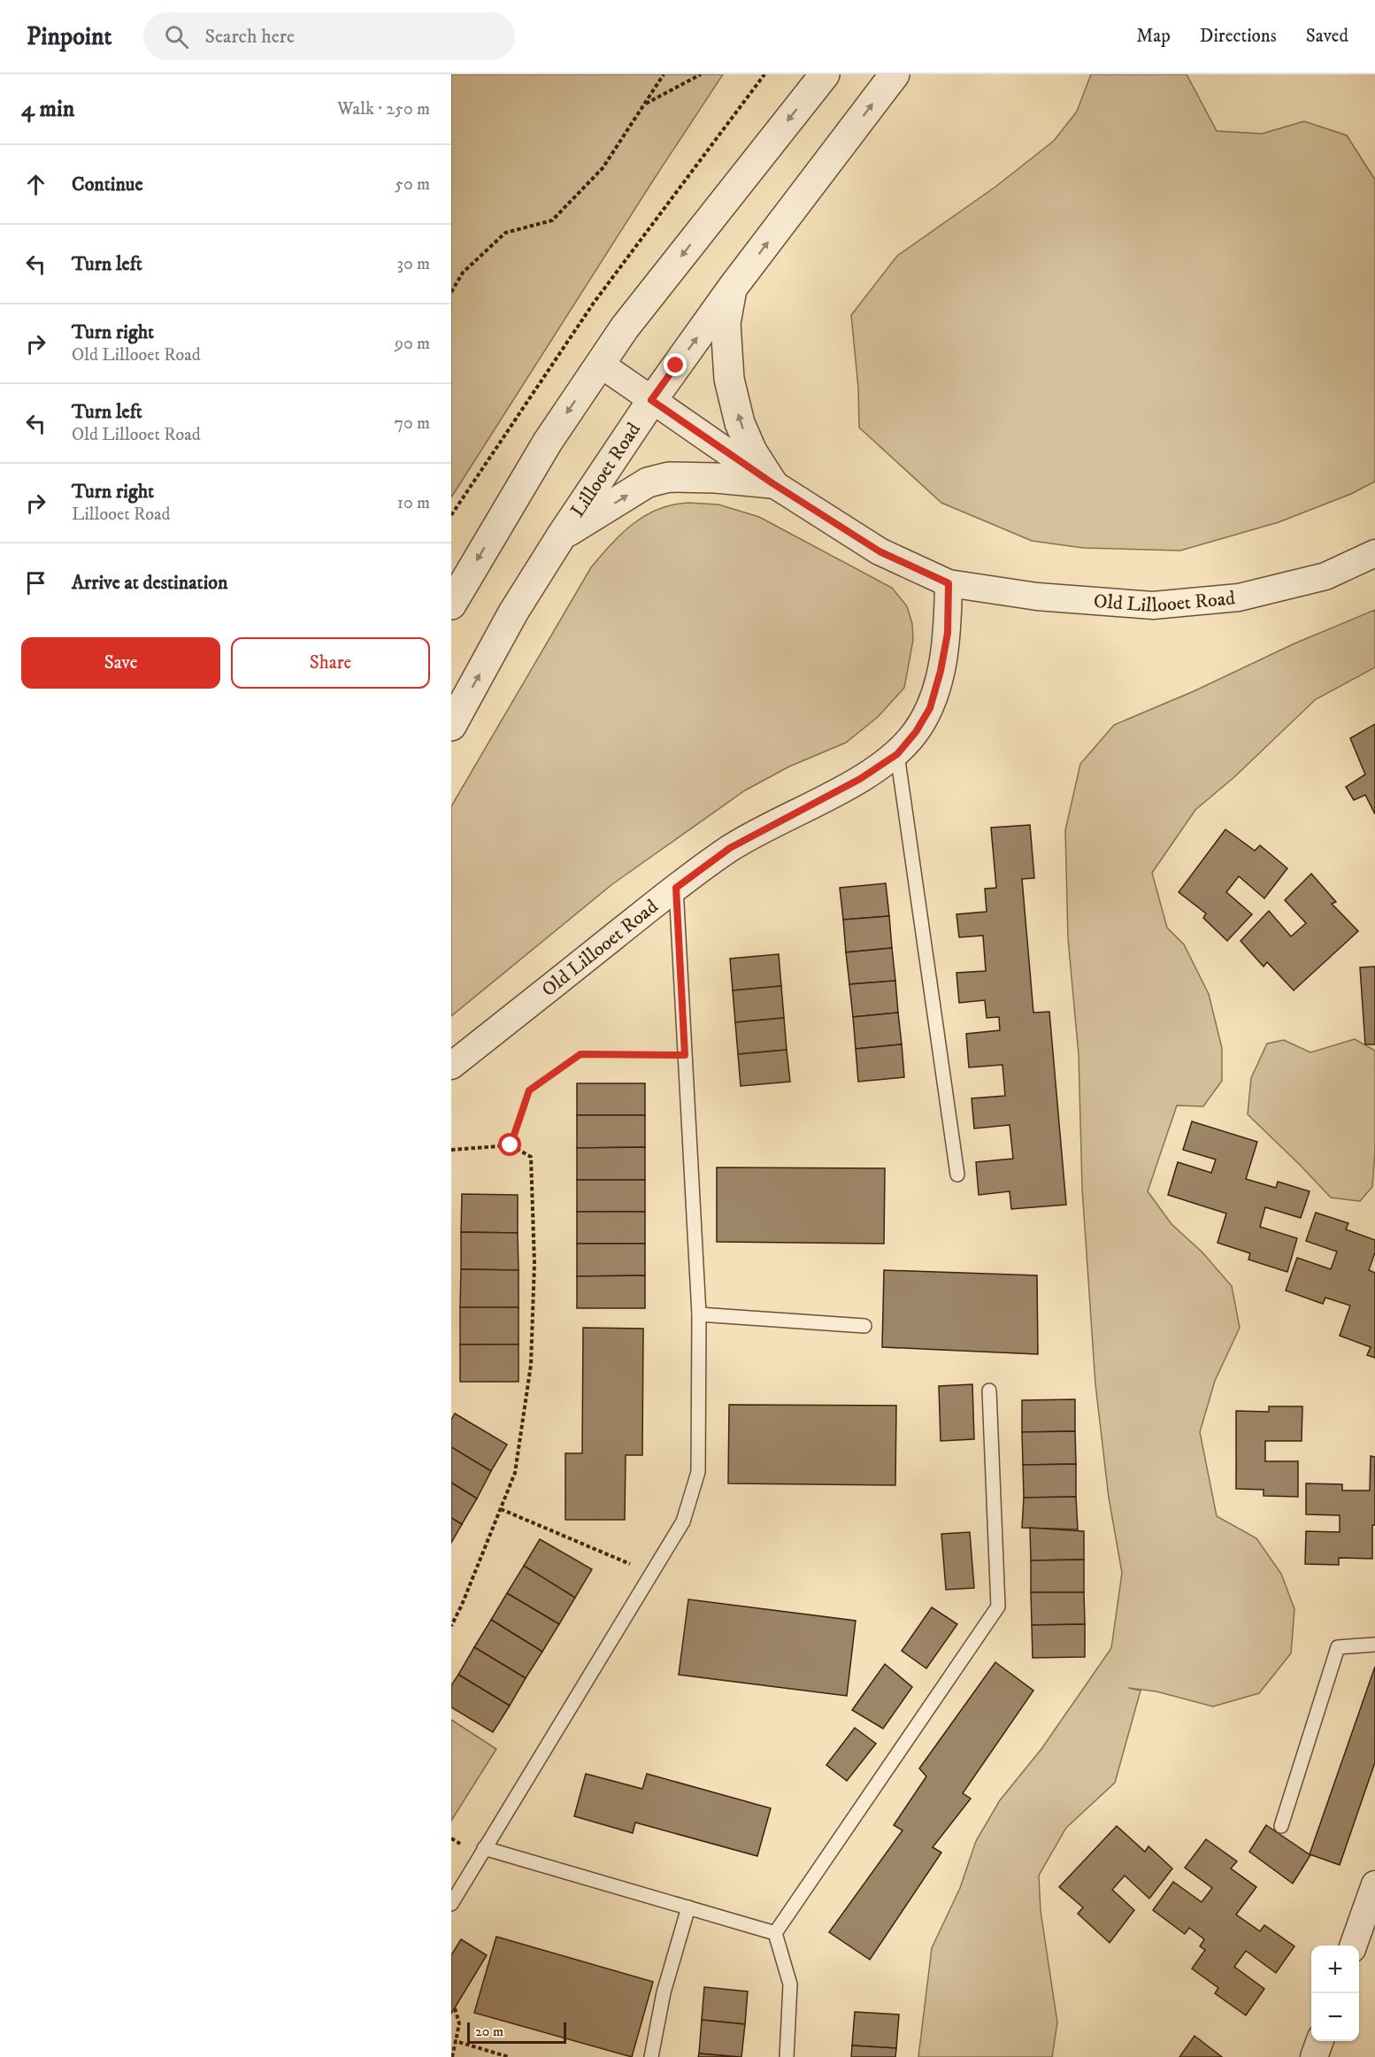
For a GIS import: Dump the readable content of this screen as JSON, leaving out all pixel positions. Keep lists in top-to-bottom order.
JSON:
{
  "streets": {
    "street": ["Lillooet Road", "Old Lillooet Road"]
  },
  "crossings": [
    ["Lillooet Road", "Old Lillooet Road"]
  ],
  "scale_bar": "20 m",
  "page": {
    "header": "Pinpoint",
    "search": "Search here",
    "nav": ["Map", "Directions", "Saved"],
    "heading": ["4 min", "Walk · 250 m"],
    "list": [
      ["Continue", "50 m"],
      ["Turn left", "30 m"],
      ["Turn right", "Old Lillooet Road", "90 m"],
      ["Turn left", "Old Lillooet Road", "70 m"],
      ["Turn right", "Lillooet Road", "10 m"],
      "Arrive at destination"
    ],
    "buttons": ["Save", "Share"],
    "map_buttons": ["+", "−"],
    "scale": "20 m"
  }
}
